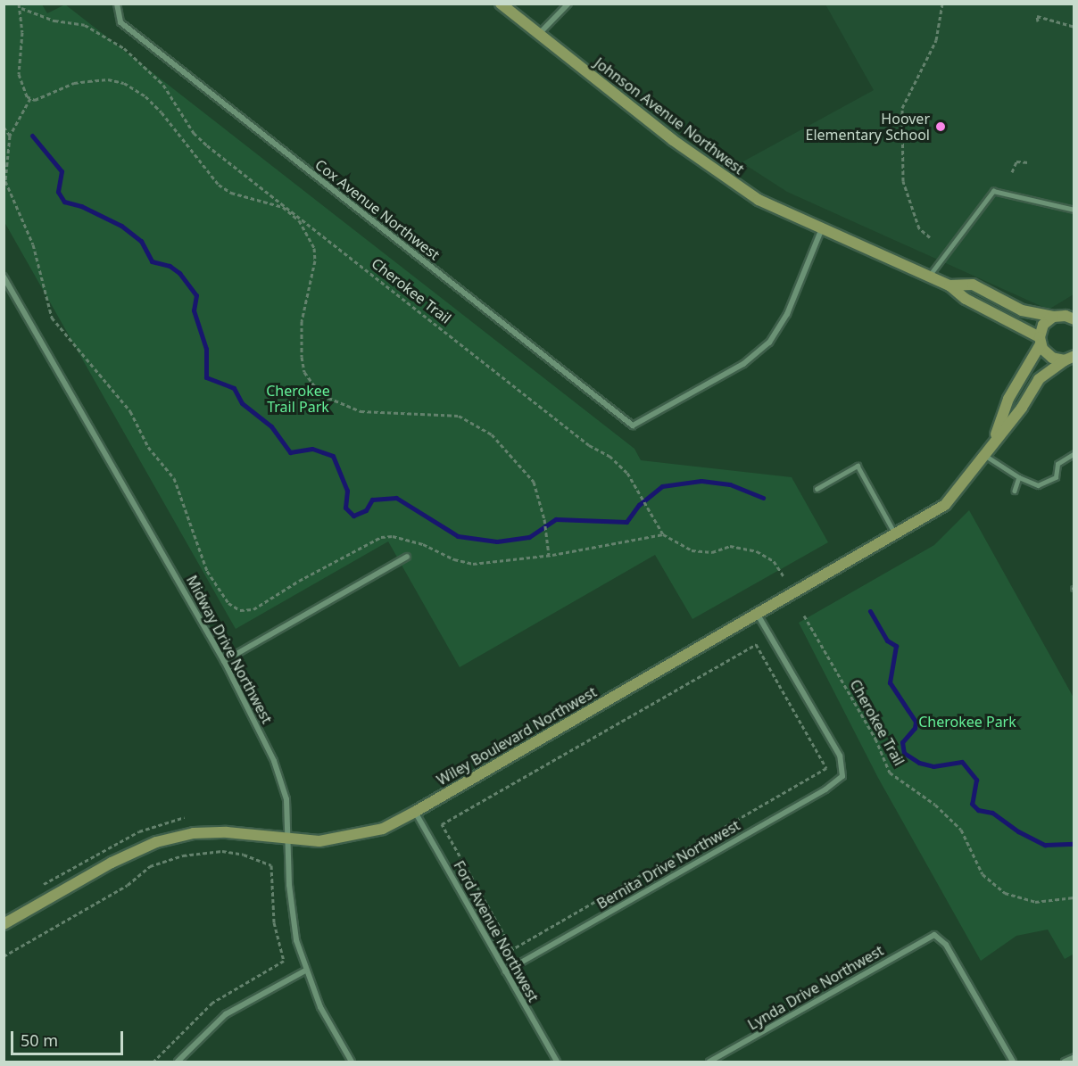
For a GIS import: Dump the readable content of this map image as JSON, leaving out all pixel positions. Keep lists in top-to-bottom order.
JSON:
{
  "streets": {
    "street": [
      "Johnson Avenue Northwest",
      "Cox Avenue Northwest",
      "Midway Drive Northwest",
      "Wiley Boulevard Northwest",
      "Bernita Drive Northwest",
      "Ford Avenue Northwest",
      "Lynda Drive Northwest"
    ],
    "path": ["Cherokee Trail"]
  },
  "crossings": [
    ["Johnson Avenue Northwest", "Cox Avenue Northwest"],
    ["Johnson Avenue Northwest", "Wiley Boulevard Northwest"],
    ["Midway Drive Northwest", "Wiley Boulevard Northwest"],
    ["Wiley Boulevard Northwest", "Bernita Drive Northwest"],
    ["Wiley Boulevard Northwest", "Ford Avenue Northwest"],
    ["Bernita Drive Northwest", "Ford Avenue Northwest"]
  ],
  "parks": ["Cherokee Trail Park", "Cherokee Park"],
  "places": ["Hoover Elementary School"],
  "scale_bar": "50 m"
}
